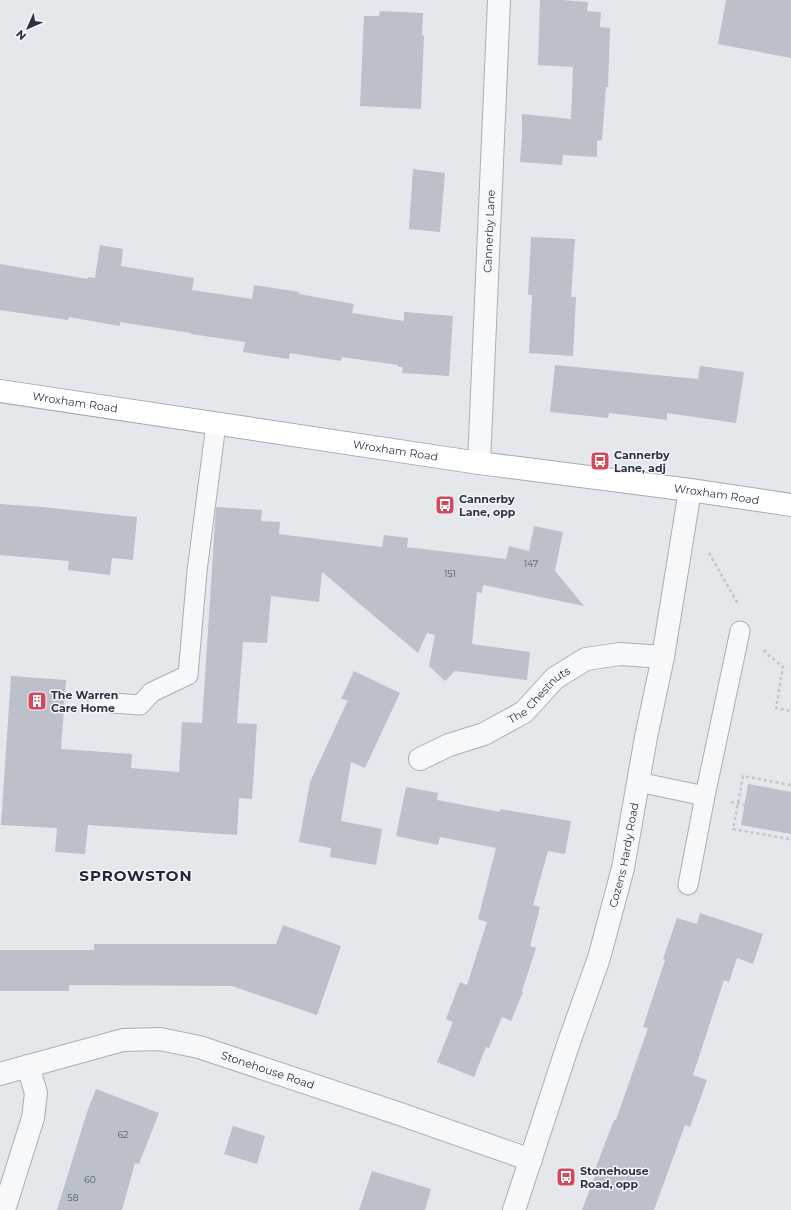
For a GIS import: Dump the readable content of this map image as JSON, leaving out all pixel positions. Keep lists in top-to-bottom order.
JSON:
{
  "streets": {
    "main road": ["Wroxham Road"],
    "street": [
      "Cannerby Lane",
      "The Chestnuts",
      "Cozens Hardy Road",
      "Stonehouse Road"
    ]
  },
  "crossings": [
    ["Cannerby Lane", "Wroxham Road"],
    ["Wroxham Road", "Cozens Hardy Road"],
    ["The Chestnuts", "Cozens Hardy Road"],
    ["Cozens Hardy Road", "Stonehouse Road"]
  ],
  "districts": ["SPROWSTON"],
  "places": {
    "bus stop": ["Cannerby Lane, adj", "Cannerby Lane, opp", "Stonehouse Road, opp"],
    "building": ["The Warren Care Home"]
  },
  "house_numbers": [
    "147",
    "151",
    "62",
    "60",
    "58"
  ],
  "north": "bottom left"
}
